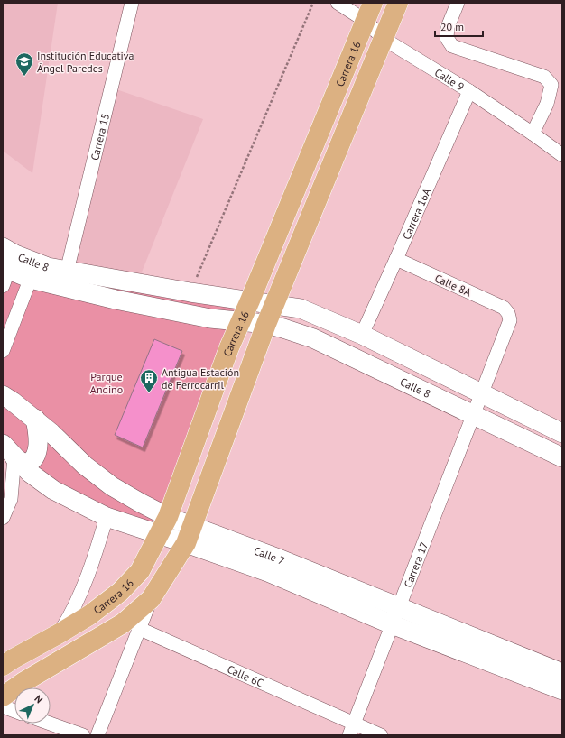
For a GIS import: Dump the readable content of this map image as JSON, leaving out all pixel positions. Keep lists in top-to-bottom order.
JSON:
{
  "streets": {
    "main road": ["Carrera 16", "Calle 8", "Calle 7"],
    "street": [
      "Calle 9",
      "Carrera 15",
      "Carrera 16A",
      "Calle 8A",
      "Carrera 17",
      "Calle 6C"
    ]
  },
  "crossings": [
    ["Carrera 16", "Calle 9"],
    ["Carrera 16", "Calle 8"],
    ["Carrera 16", "Calle 7"],
    ["Calle 9", "Carrera 16A"],
    ["Carrera 15", "Calle 8"],
    ["Carrera 16A", "Calle 8A"],
    ["Calle 8", "Carrera 17"],
    ["Calle 8A", "Carrera 17"],
    ["Calle 7", "Carrera 17"],
    ["Carrera 17", "Calle 6C"]
  ],
  "parks": ["Parque Andino"],
  "places": {
    "school or university": ["Institución Educativa Ángel Paredes"],
    "building": ["Antigua Estación de Ferrocarril"]
  },
  "scale_bar": "20 m",
  "north": "top right"
}
